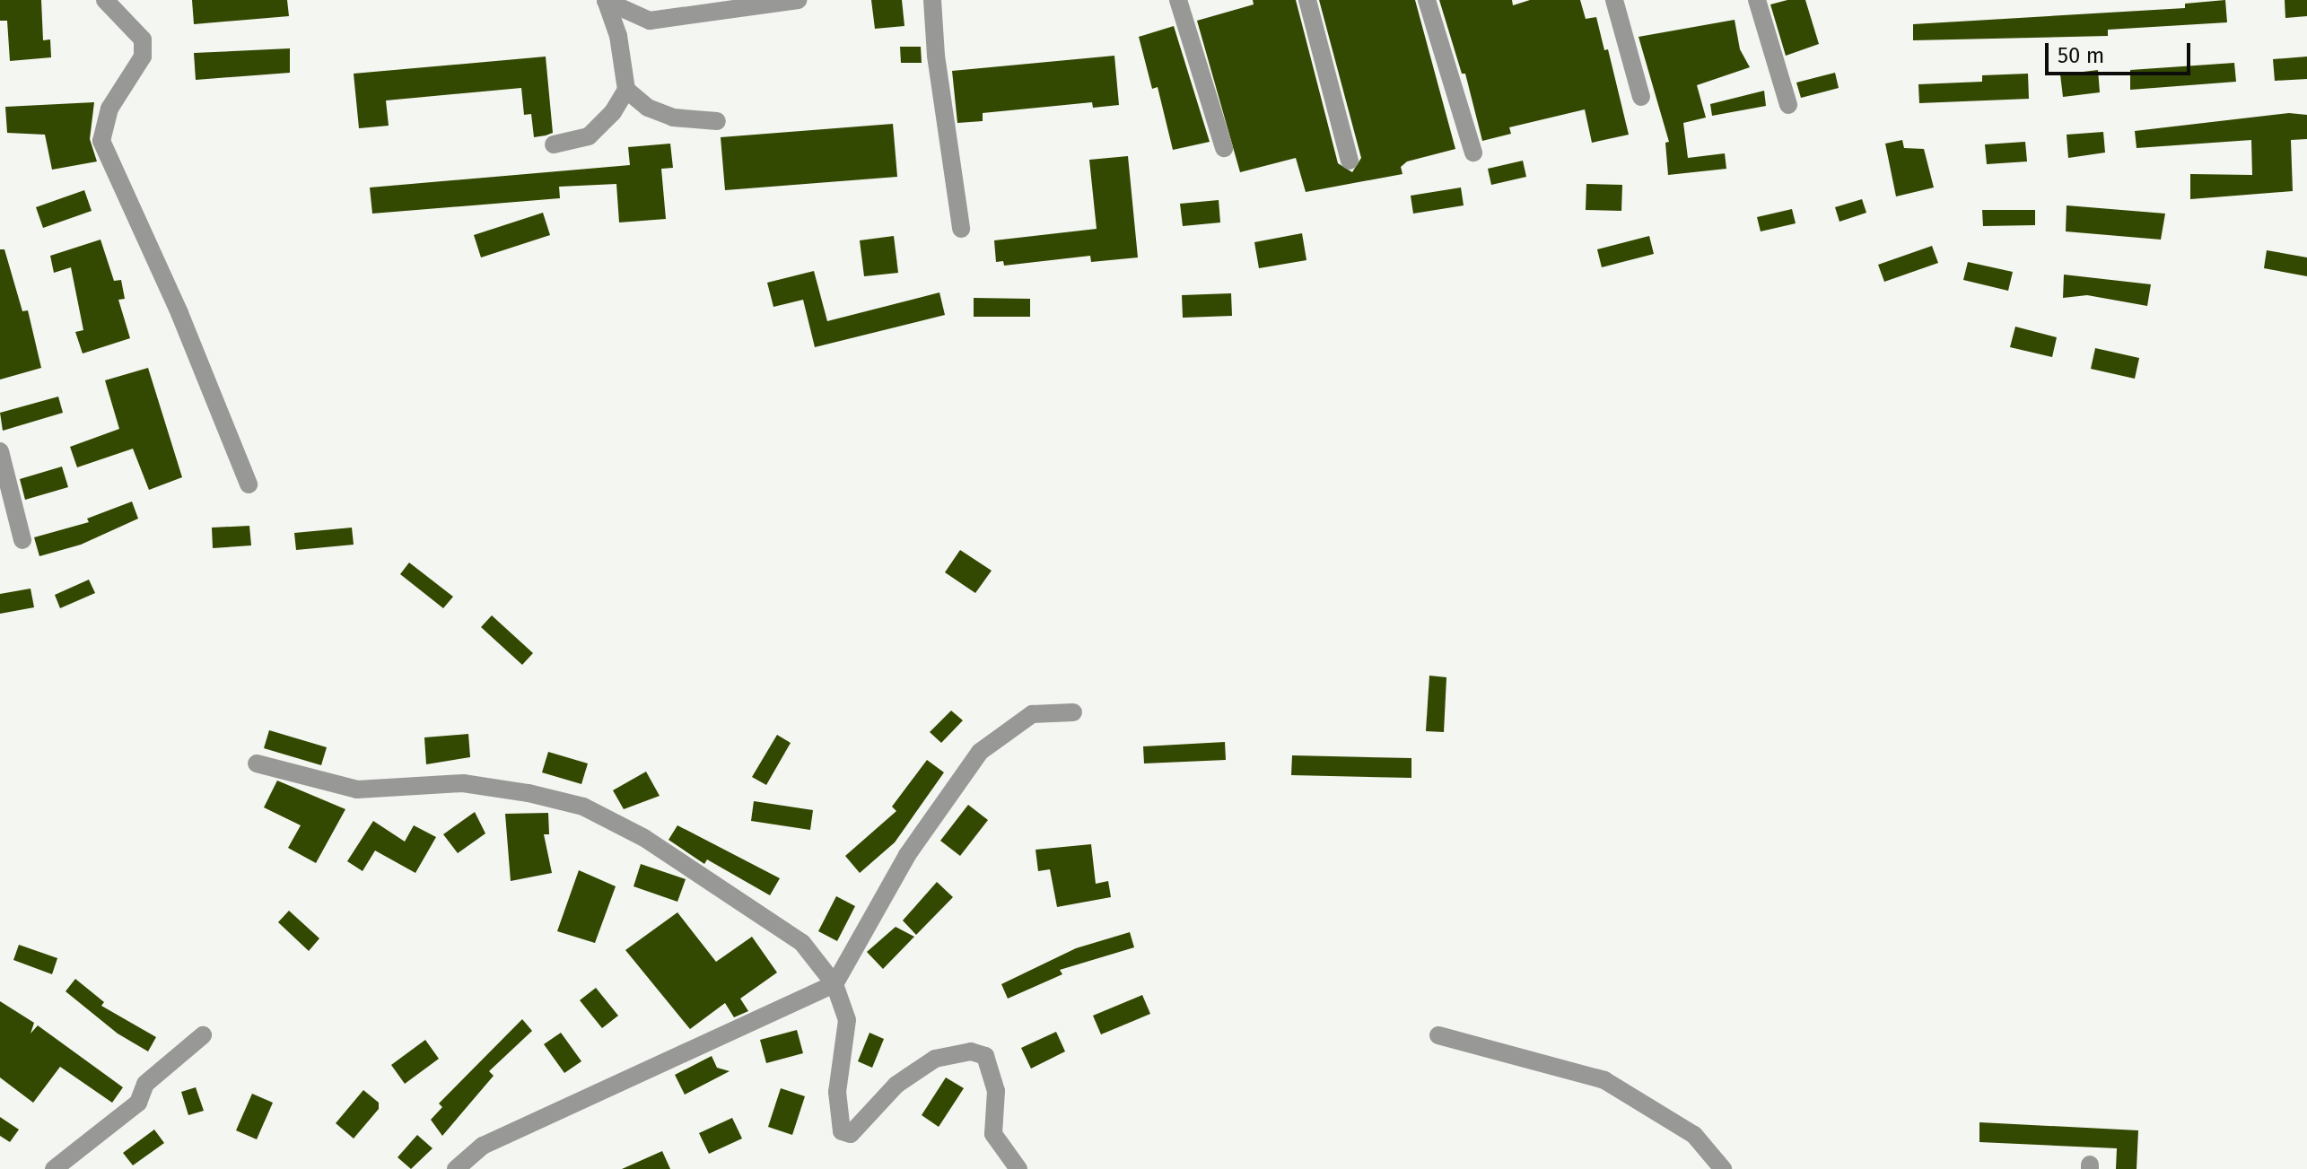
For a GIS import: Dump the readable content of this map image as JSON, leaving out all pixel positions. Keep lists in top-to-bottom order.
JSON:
{
  "scale_bar": "50 m"
}
